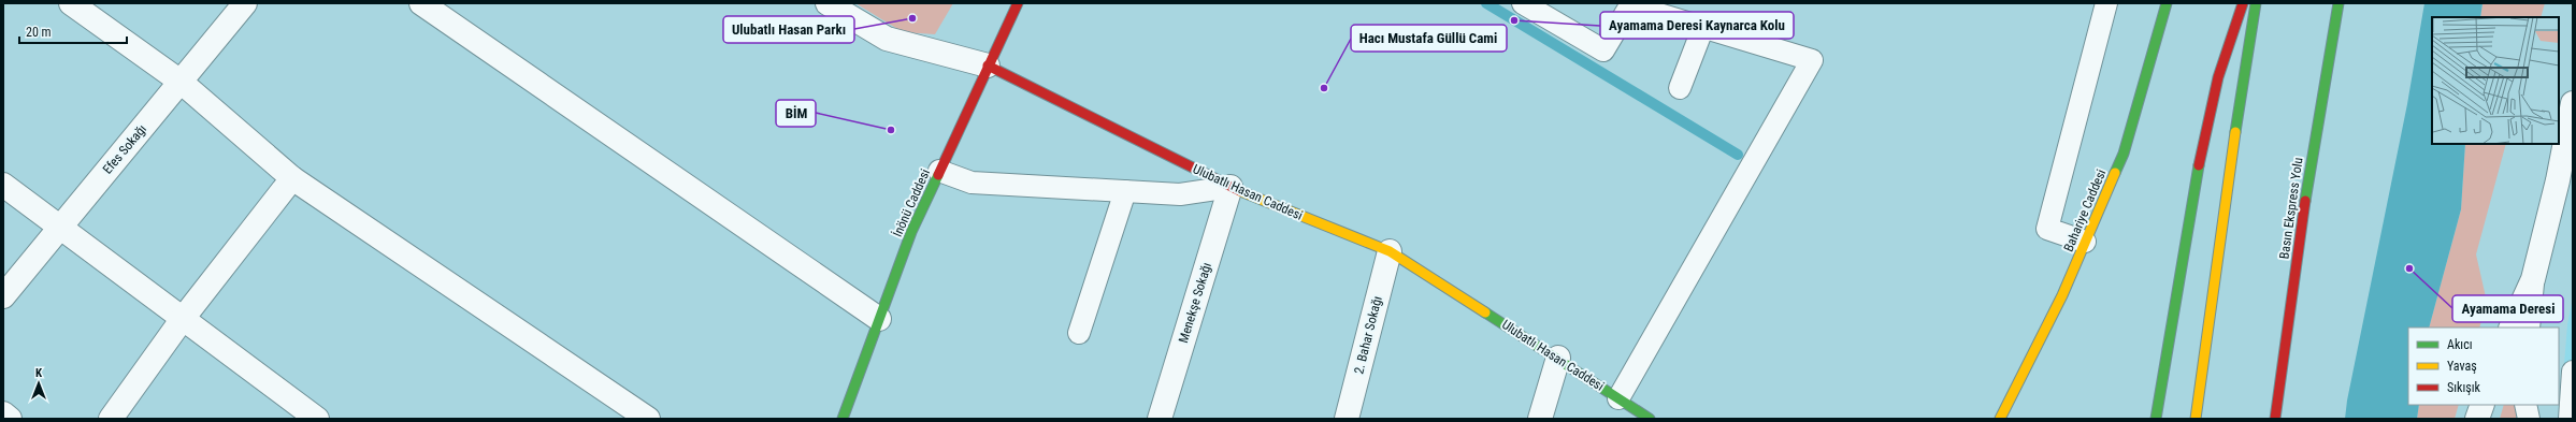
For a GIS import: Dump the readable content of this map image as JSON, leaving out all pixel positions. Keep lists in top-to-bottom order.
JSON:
{
  "streets": {
    "main road": [
      "Ulubatlı Hasan Caddesi",
      "İnönü Caddesi",
      "Basın Ekspress Yolu",
      "Bahariye Caddesi"
    ],
    "street": ["Efes Sokağı", "Menekşe Sokağı", "2. Bahar Sokağı"]
  },
  "crossings": [
    ["Ulubatlı Hasan Caddesi", "İnönü Caddesi"],
    ["Ulubatlı Hasan Caddesi", "Menekşe Sokağı"],
    ["Ulubatlı Hasan Caddesi", "2. Bahar Sokağı"]
  ],
  "places": [
    "Ulubatlı Hasan Parkı",
    "Ayamama Deresi Kaynarca Kolu",
    "Hacı Mustafa Güllü Cami",
    "BİM",
    "Ayamama Deresi"
  ],
  "legend": ["Akıcı", "Yavaş", "Sıkışık"],
  "scale_bar": "20 m",
  "north": "top"
}
